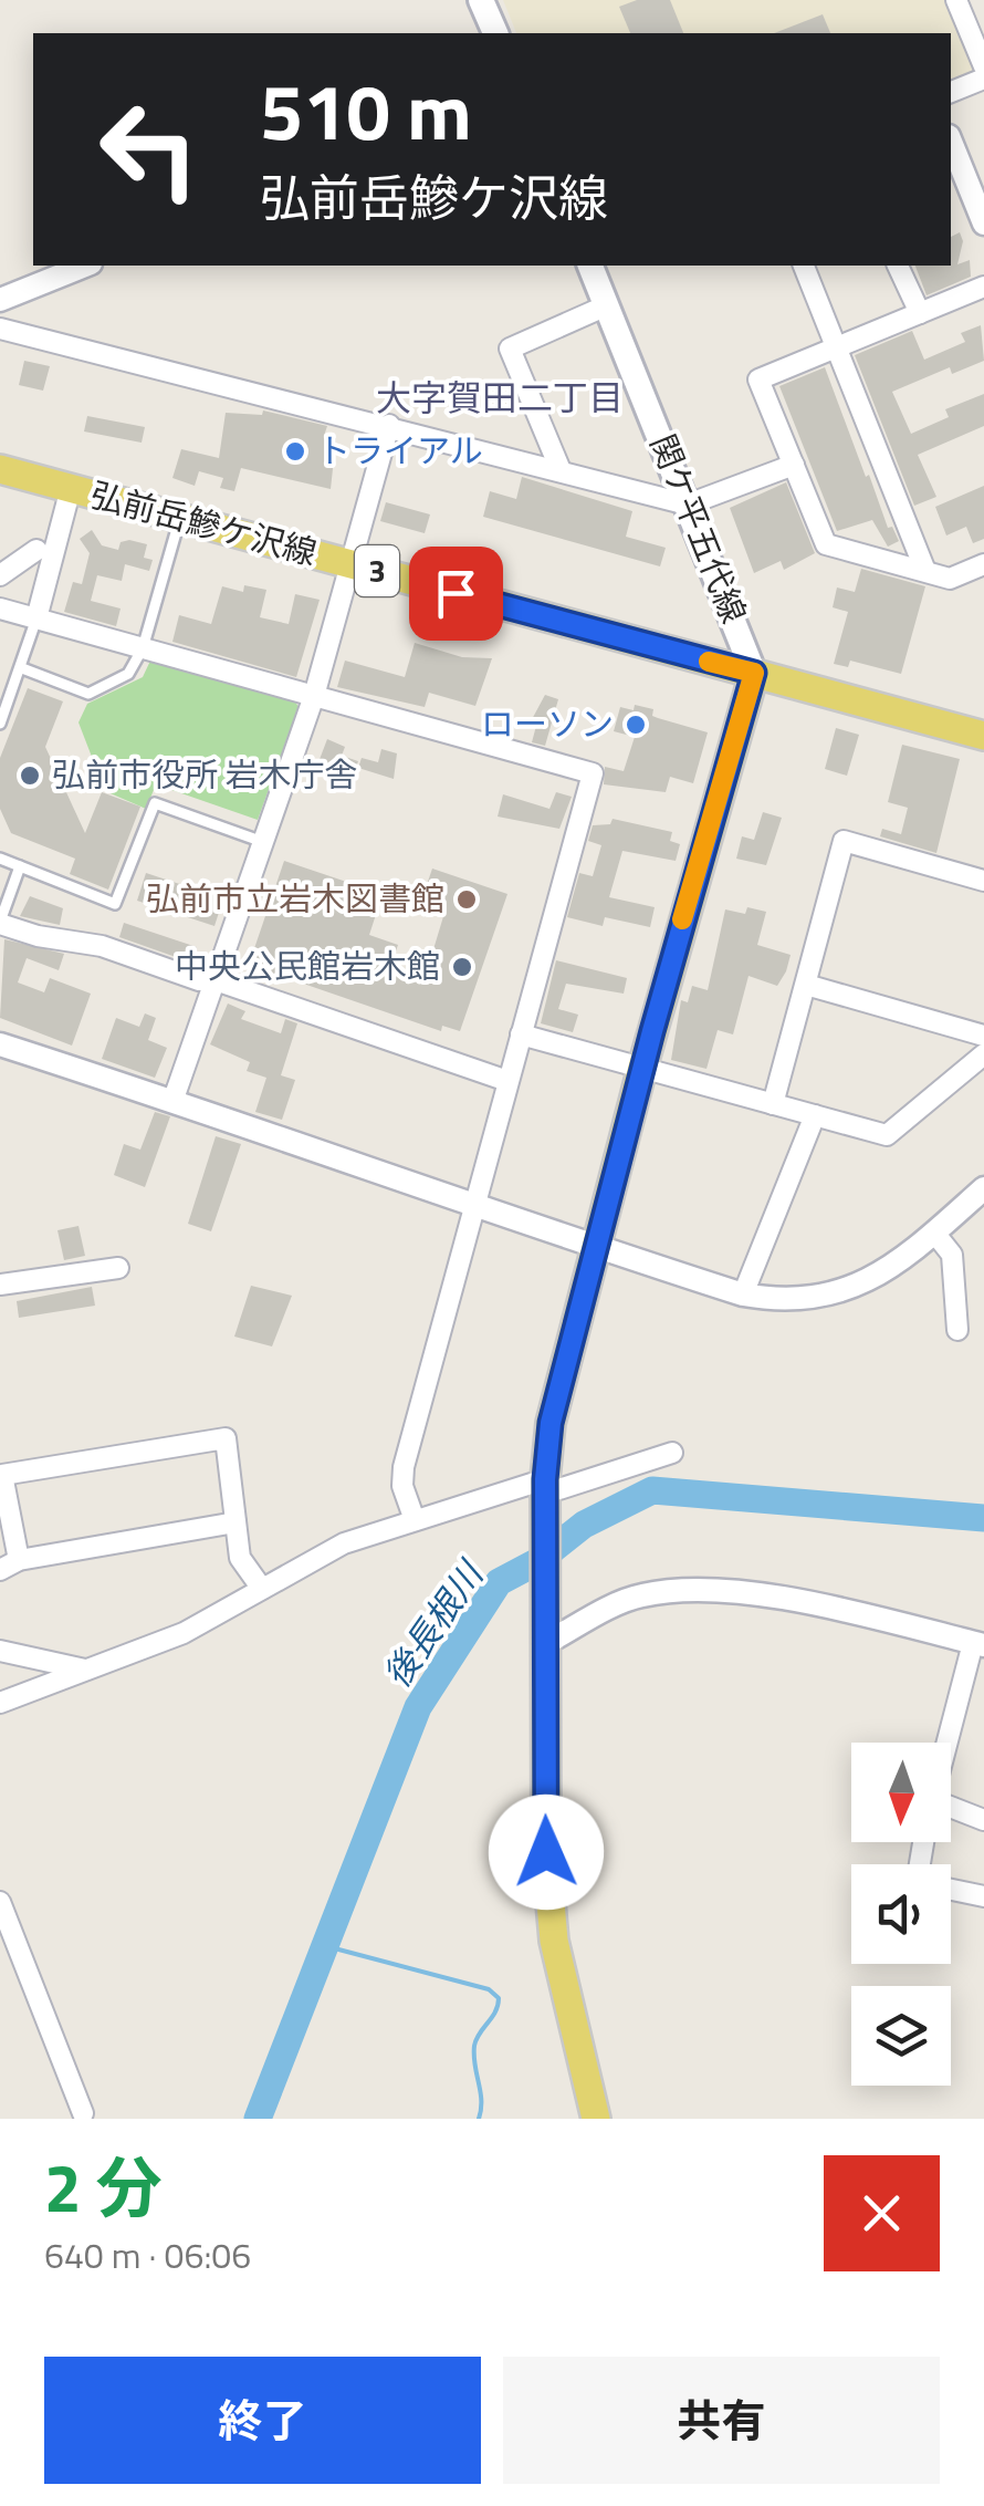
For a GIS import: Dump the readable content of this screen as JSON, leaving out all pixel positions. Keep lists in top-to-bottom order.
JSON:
{
  "streets": {
    "main road": ["弘前岳鰺ケ沢線", "関ケ平五代線", "3"]
  },
  "crossings": [
    ["弘前岳鰺ケ沢線", "関ケ平五代線"]
  ],
  "districts": ["大字賀田二丁目"],
  "water": ["後長根川"],
  "places": [
    "トライアル",
    "ローソン",
    "弘前市役所 岩木庁舎",
    "弘前市立岩木図書館",
    "中央公民館岩木館"
  ],
  "north": "bottom",
  "page": {
    "turn": ["510 m", "弘前岳鰺ケ沢線"],
    "heading": ["2 分", "640 m · 06:06"],
    "buttons": ["終了", "共有"]
  }
}
